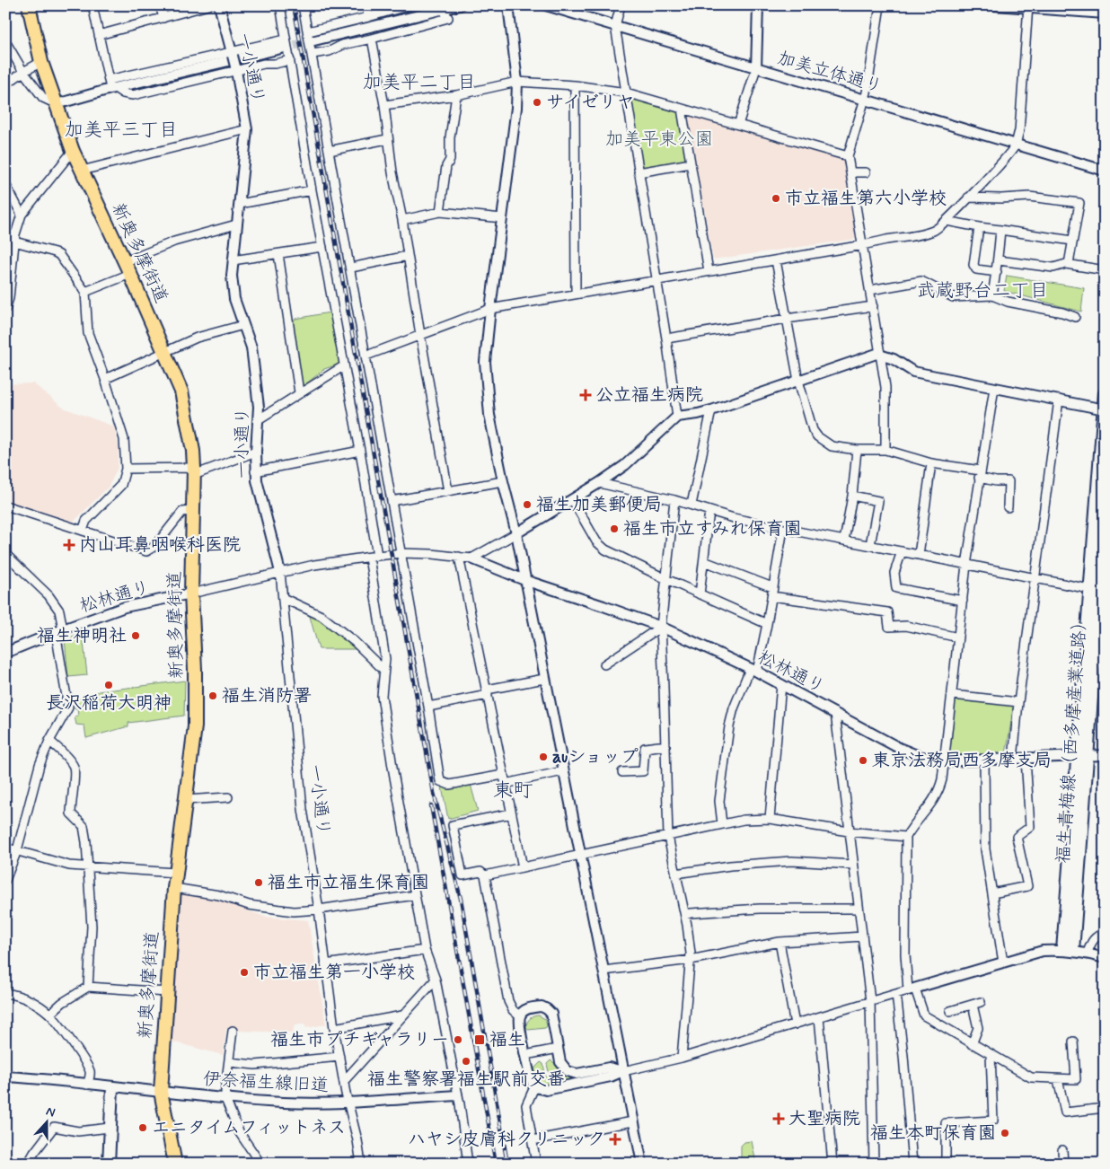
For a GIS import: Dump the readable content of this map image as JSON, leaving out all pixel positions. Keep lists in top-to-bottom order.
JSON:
{
  "streets": {
    "main road": ["新奥多摩街道", "福生青梅線（西多摩産業道路）"],
    "street": [
      "一小通り",
      "加美立体通り",
      "松林通り",
      "伊奈福生線旧道"
    ]
  },
  "crossings": [
    ["一小通り", "松林通り"],
    ["一小通り", "伊奈福生線旧道"],
    ["新奥多摩街道", "松林通り"],
    ["新奥多摩街道", "伊奈福生線旧道"],
    ["松林通り", "福生青梅線（西多摩産業道路）"]
  ],
  "districts": [
    "加美平二丁目",
    "加美平三丁目",
    "武蔵野台二丁目",
    "東町"
  ],
  "parks": ["加美平東公園"],
  "places": {
    "other": [
      "サイゼリヤ",
      "市立福生第六小学校",
      "福生加美郵便局",
      "福生市立すみれ保育園",
      "福生神明社",
      "長沢稲荷大明神",
      "福生消防署",
      "auショップ",
      "東京法務局西多摩支局",
      "福生市立福生保育園",
      "市立福生第一小学校",
      "福生市プチギャラリー",
      "福生警察署福生駅前交番",
      "エニタイムフィットネス",
      "福生本町保育園"
    ],
    "health": [
      "公立福生病院",
      "内山耳鼻咽喉科医院",
      "大聖病院",
      "ハヤシ皮膚科クリニック"
    ],
    "transit": ["福生"]
  },
  "north": "top"
}
